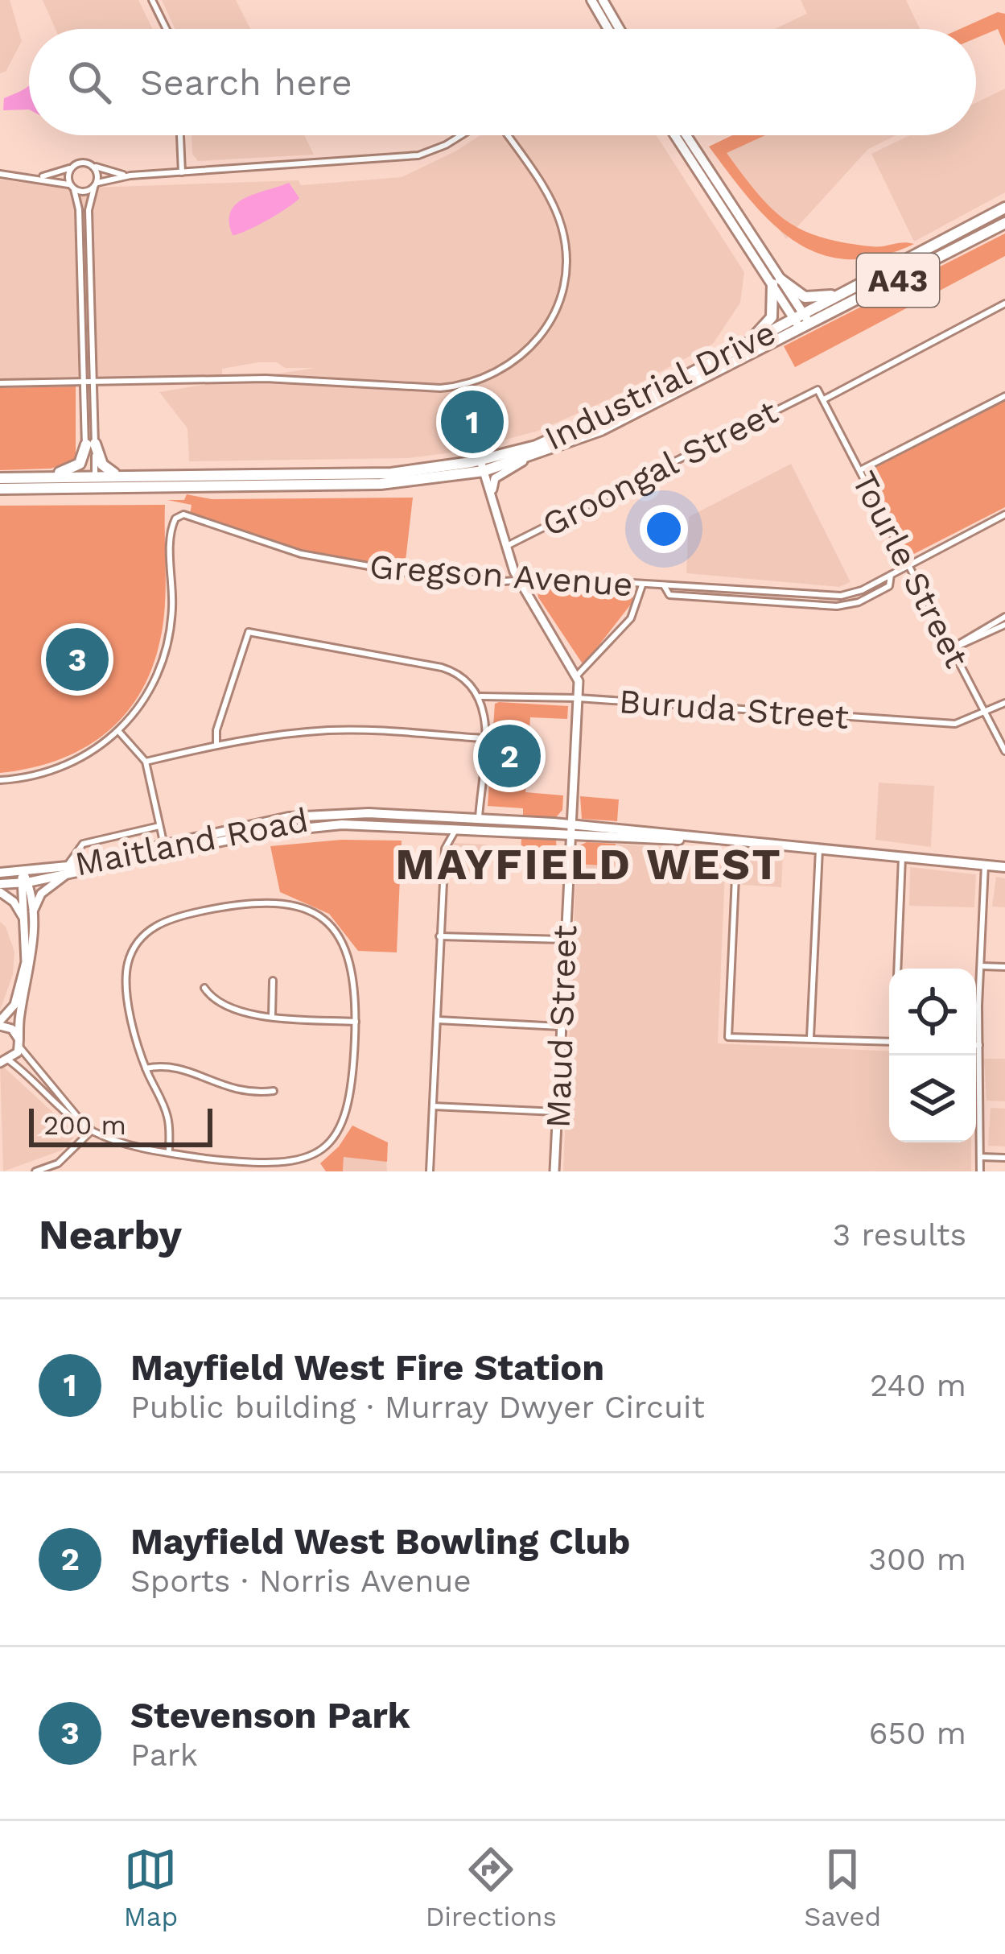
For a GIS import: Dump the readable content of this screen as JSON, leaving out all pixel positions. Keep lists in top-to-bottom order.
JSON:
{
  "streets": {
    "highway": ["A43", "Industrial Drive"],
    "main road": ["Maitland Road", "Maud Street"],
    "street": [
      "Groongal Street",
      "Tourle Street",
      "Gregson Avenue",
      "Buruda Street"
    ]
  },
  "crossings": [
    ["Groongal Street", "Tourle Street"],
    ["Tourle Street", "Gregson Avenue"],
    ["Tourle Street", "Buruda Street"],
    ["Buruda Street", "Maud Street"],
    ["Maitland Road", "Maud Street"]
  ],
  "districts": ["MAYFIELD WEST"],
  "scale_bar": "200 m",
  "page": {
    "search": "Search here",
    "pins": ["1", "3", "2"],
    "scale": "200 m",
    "heading": ["Nearby", "3 results"],
    "list": [
      {
        "mark": "1",
        "name": "Mayfield West Fire Station",
        "note": "Public building · Murray Dwyer Circuit",
        "value": "240 m"
      },
      {
        "mark": "2",
        "name": "Mayfield West Bowling Club",
        "note": "Sports · Norris Avenue",
        "value": "300 m"
      },
      {
        "mark": "3",
        "name": "Stevenson Park",
        "note": "Park",
        "value": "650 m"
      }
    ],
    "nav": ["Map", "Directions", "Saved"]
  }
}
